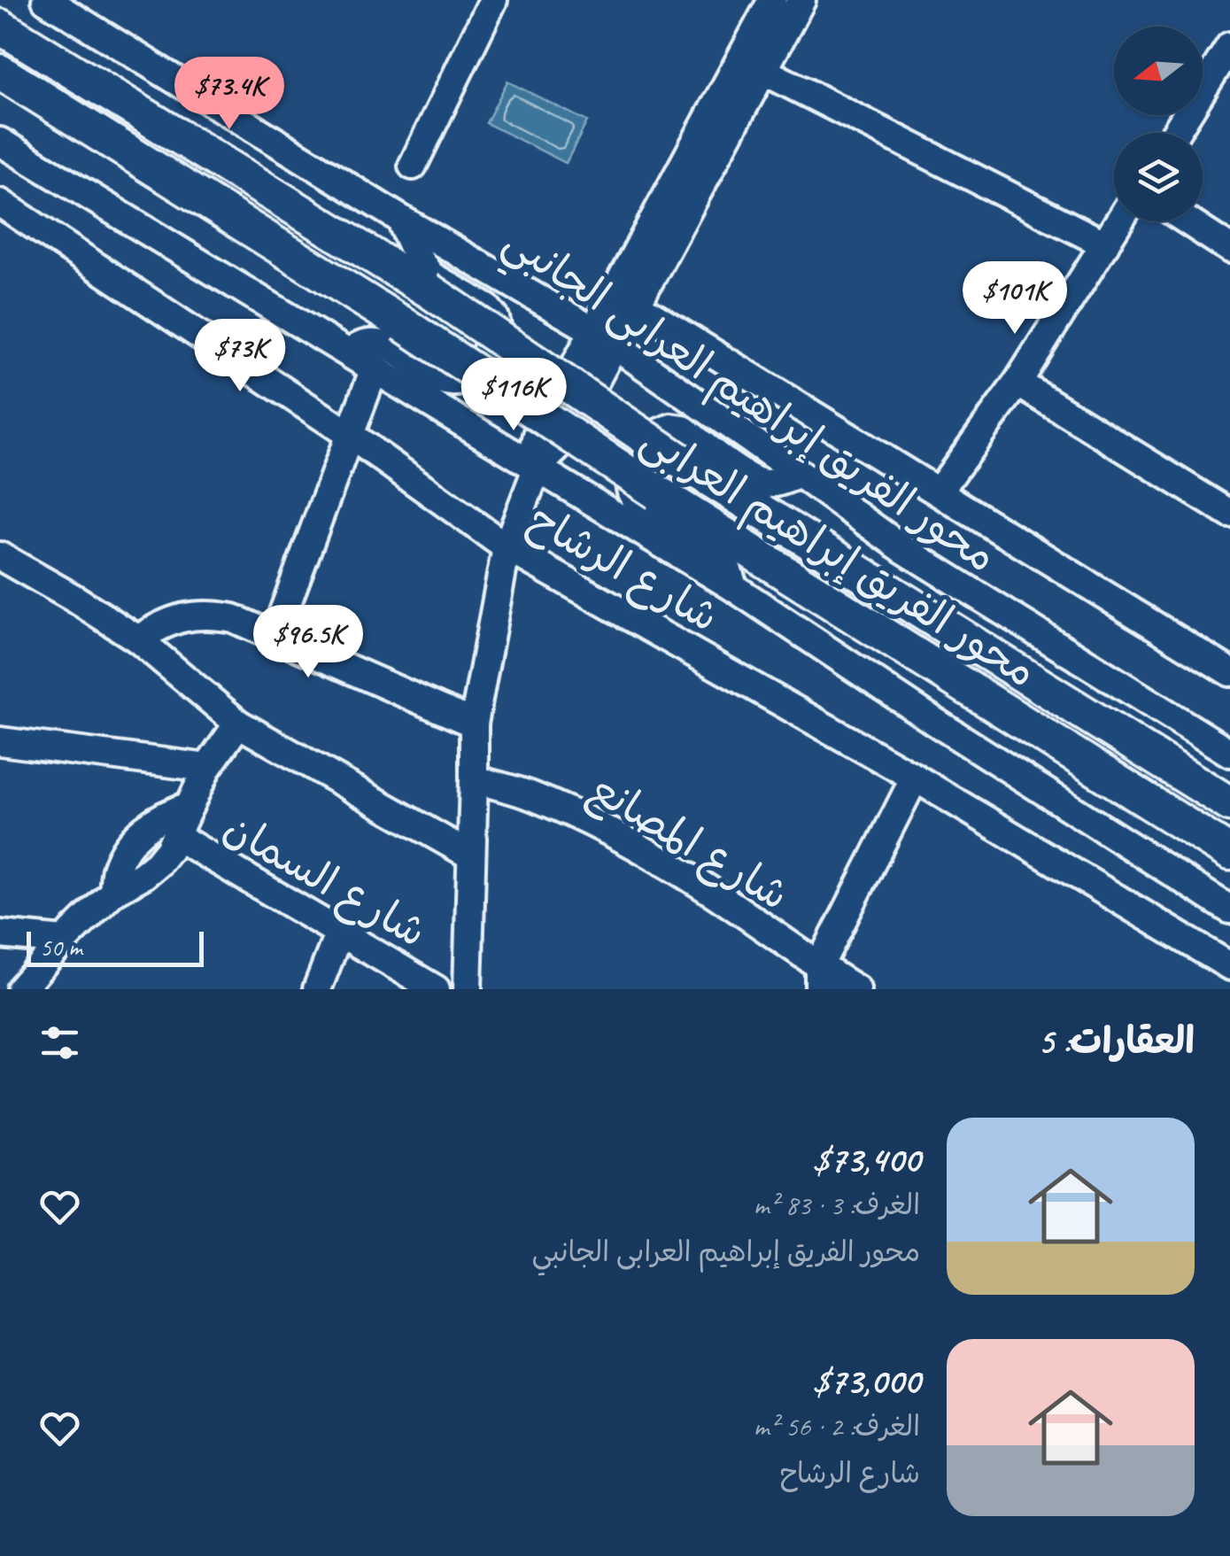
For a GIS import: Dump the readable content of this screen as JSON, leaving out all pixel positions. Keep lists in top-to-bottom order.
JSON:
{
  "streets": {
    "main road": ["محور الفريق إبراهيم العرابى"],
    "street": [
      "محور الفريق إبراهيم العرابى الجانبي",
      "شارع الرشاح",
      "شارع المصانع",
      "شارع السمان"
    ]
  },
  "scale_bar": "50 m",
  "north": "left",
  "page": {
    "price": [
      "$73.4K",
      "$101K",
      "$73K",
      "$116K",
      "$96.5K"
    ],
    "scale": "50 m",
    "heading": "العقارات: 5",
    "list": [
      {
        "name": "$73,400",
        "note": "الغرف: 3 · 83 m² · محور الفريق إبراهيم العرابى الجانبي"
      },
      {
        "name": "$73,000",
        "note": "الغرف: 2 · 56 m² · شارع الرشاح"
      }
    ]
  }
}
